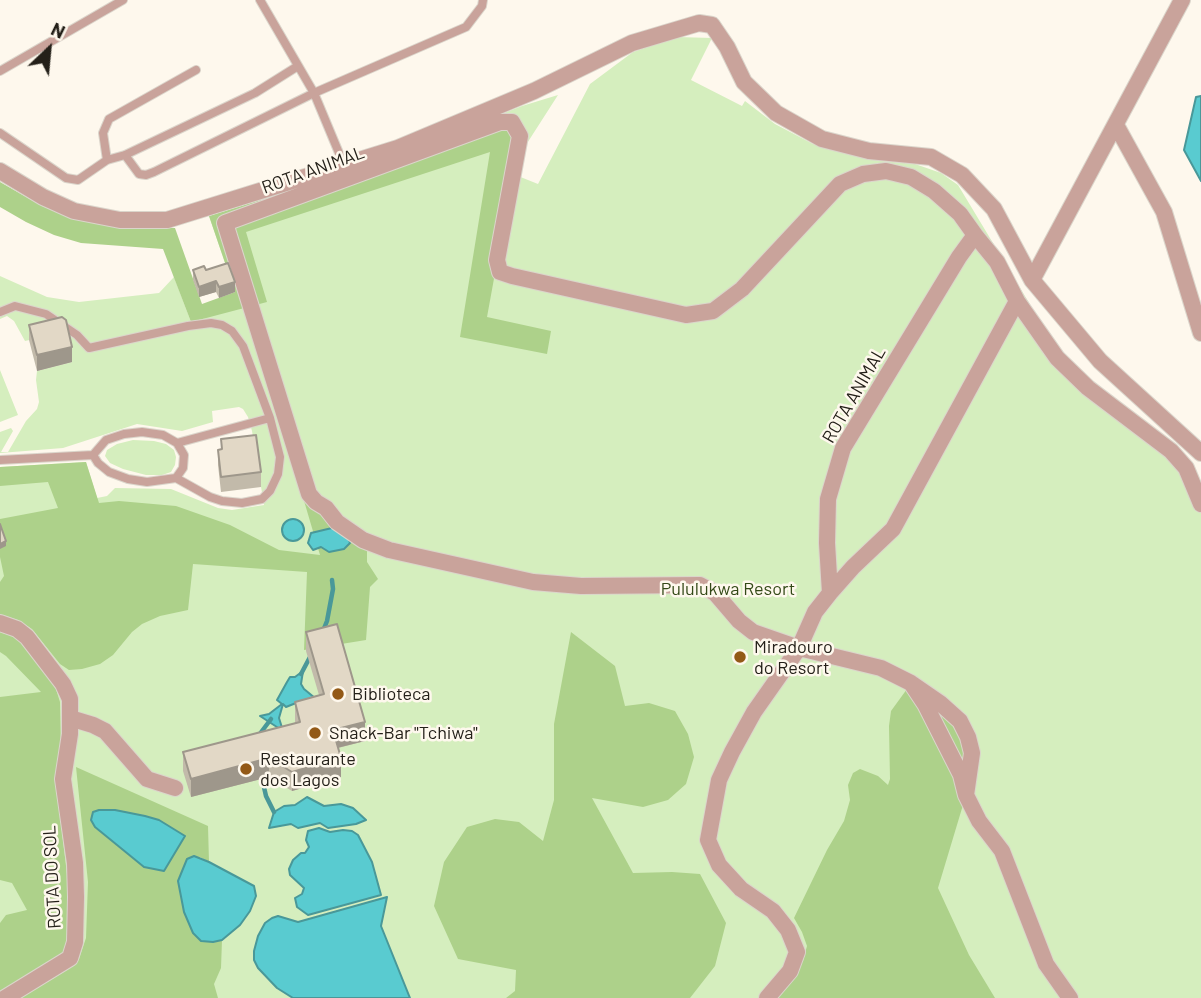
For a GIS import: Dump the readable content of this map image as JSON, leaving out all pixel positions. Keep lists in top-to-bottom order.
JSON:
{
  "streets": {
    "street": ["ROTA ANIMAL", "ROTA DO SOL"]
  },
  "parks": ["Pululukwa Resort"],
  "places": [
    "Miradouro do Resort",
    "Biblioteca",
    "Snack-Bar \"Tchiwa\"",
    "Restaurante dos Lagos"
  ],
  "north": "top right"
}
